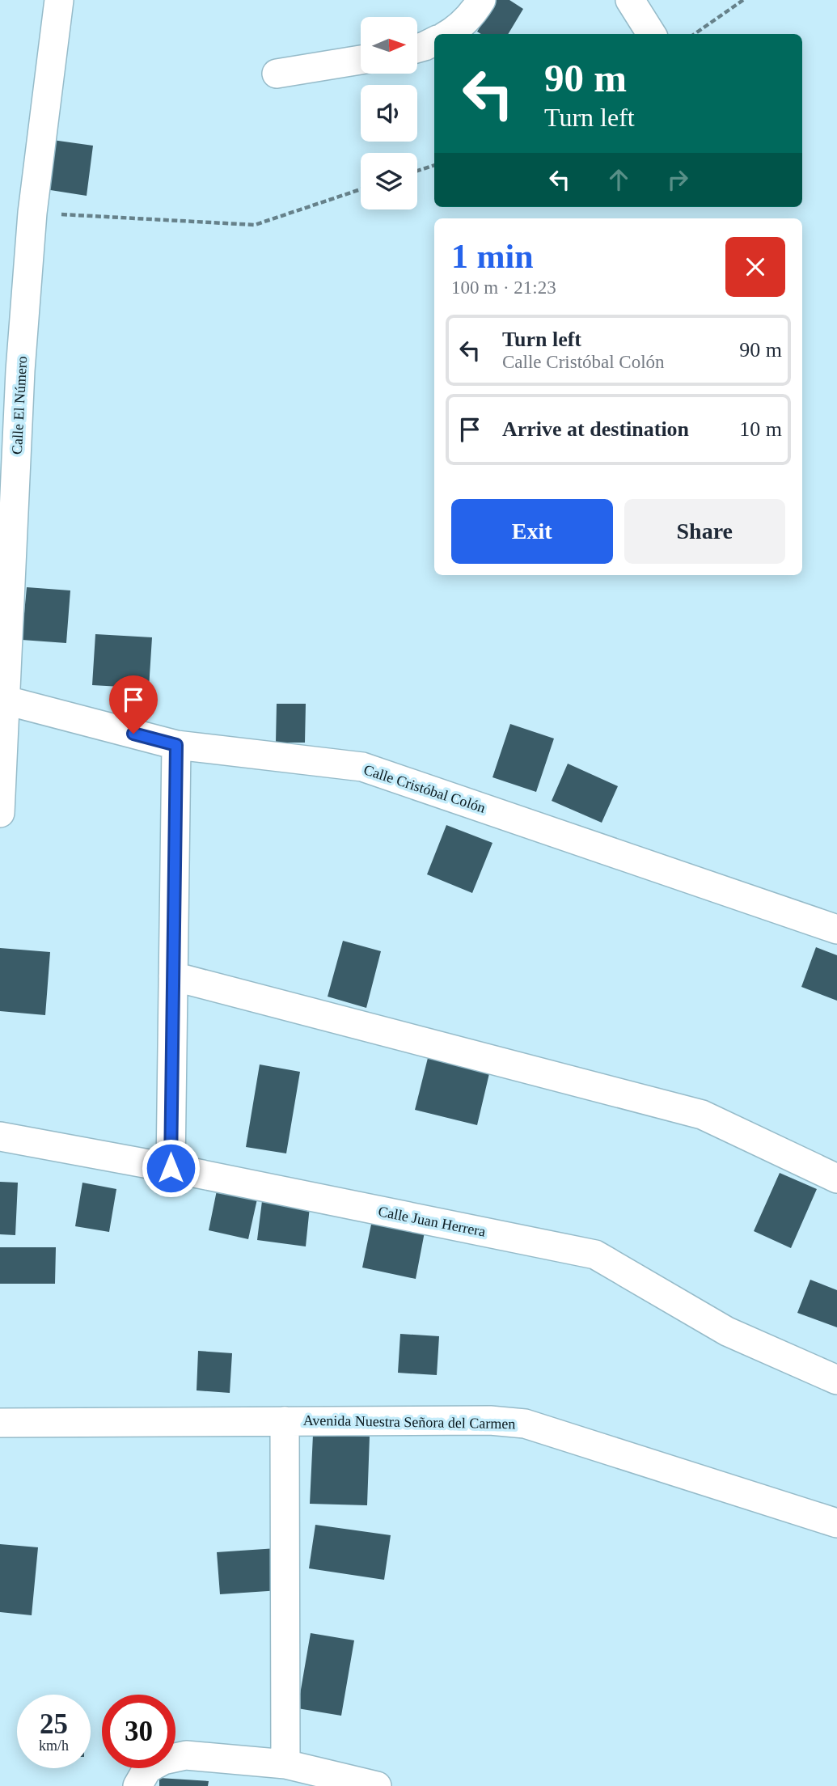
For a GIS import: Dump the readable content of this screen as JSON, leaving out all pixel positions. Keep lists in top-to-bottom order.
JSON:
{
  "streets": {
    "street": [
      "Calle El Número",
      "Calle Cristóbal Colón",
      "Calle Juan Herrera",
      "Avenida Nuestra Señora del Carmen"
    ]
  },
  "crossings": [
    ["Calle El Número", "Calle Cristóbal Colón"]
  ],
  "north": "right",
  "page": {
    "turn": ["90 m", "Turn left"],
    "heading": ["1 min", "100 m · 21:23"],
    "list": [
      {
        "name": "Turn left",
        "note": "Calle Cristóbal Colón",
        "value": "90 m"
      },
      {
        "name": "Arrive at destination",
        "value": "10 m"
      }
    ],
    "buttons": ["Exit", "Share"],
    "speed": "25 km/h",
    "limit": "30"
  }
}
